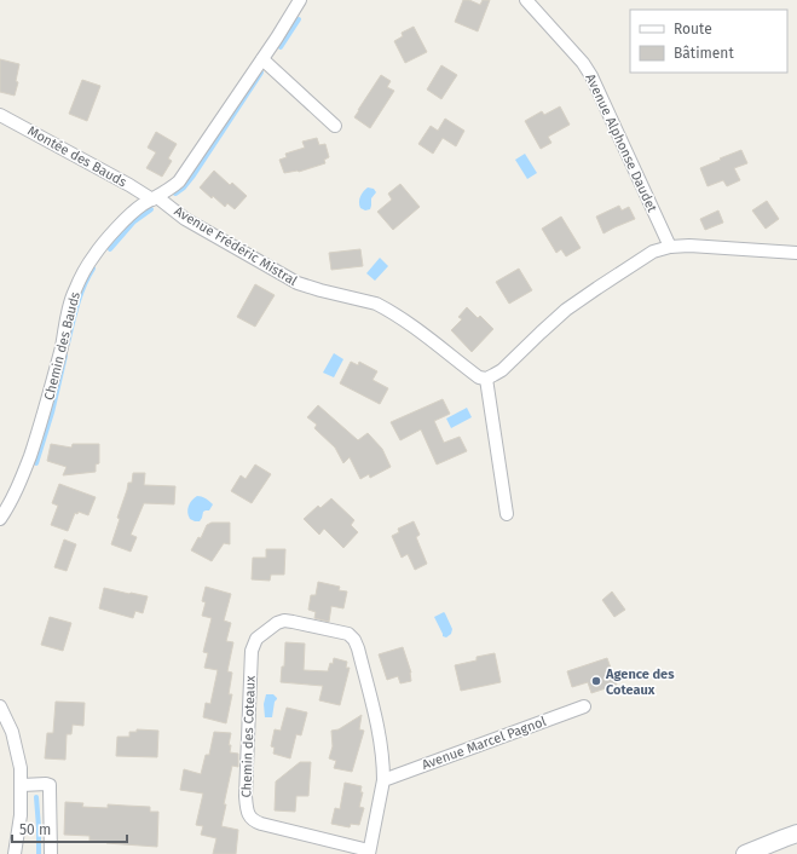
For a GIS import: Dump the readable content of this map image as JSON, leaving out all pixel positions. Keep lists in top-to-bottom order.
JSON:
{
  "streets": {
    "street": [
      "Avenue Alphonse Daudet",
      "Montée des Bauds",
      "Avenue Frédéric Mistral",
      "Chemin des Bauds",
      "Chemin des Coteaux",
      "Avenue Marcel Pagnol"
    ]
  },
  "crossings": [
    ["Montée des Bauds", "Avenue Frédéric Mistral"],
    ["Montée des Bauds", "Chemin des Bauds"],
    ["Avenue Frédéric Mistral", "Chemin des Bauds"],
    ["Chemin des Coteaux", "Avenue Marcel Pagnol"]
  ],
  "places": ["Agence des Coteaux"],
  "legend": ["Route", "Bâtiment"],
  "scale_bar": "50 m"
}
